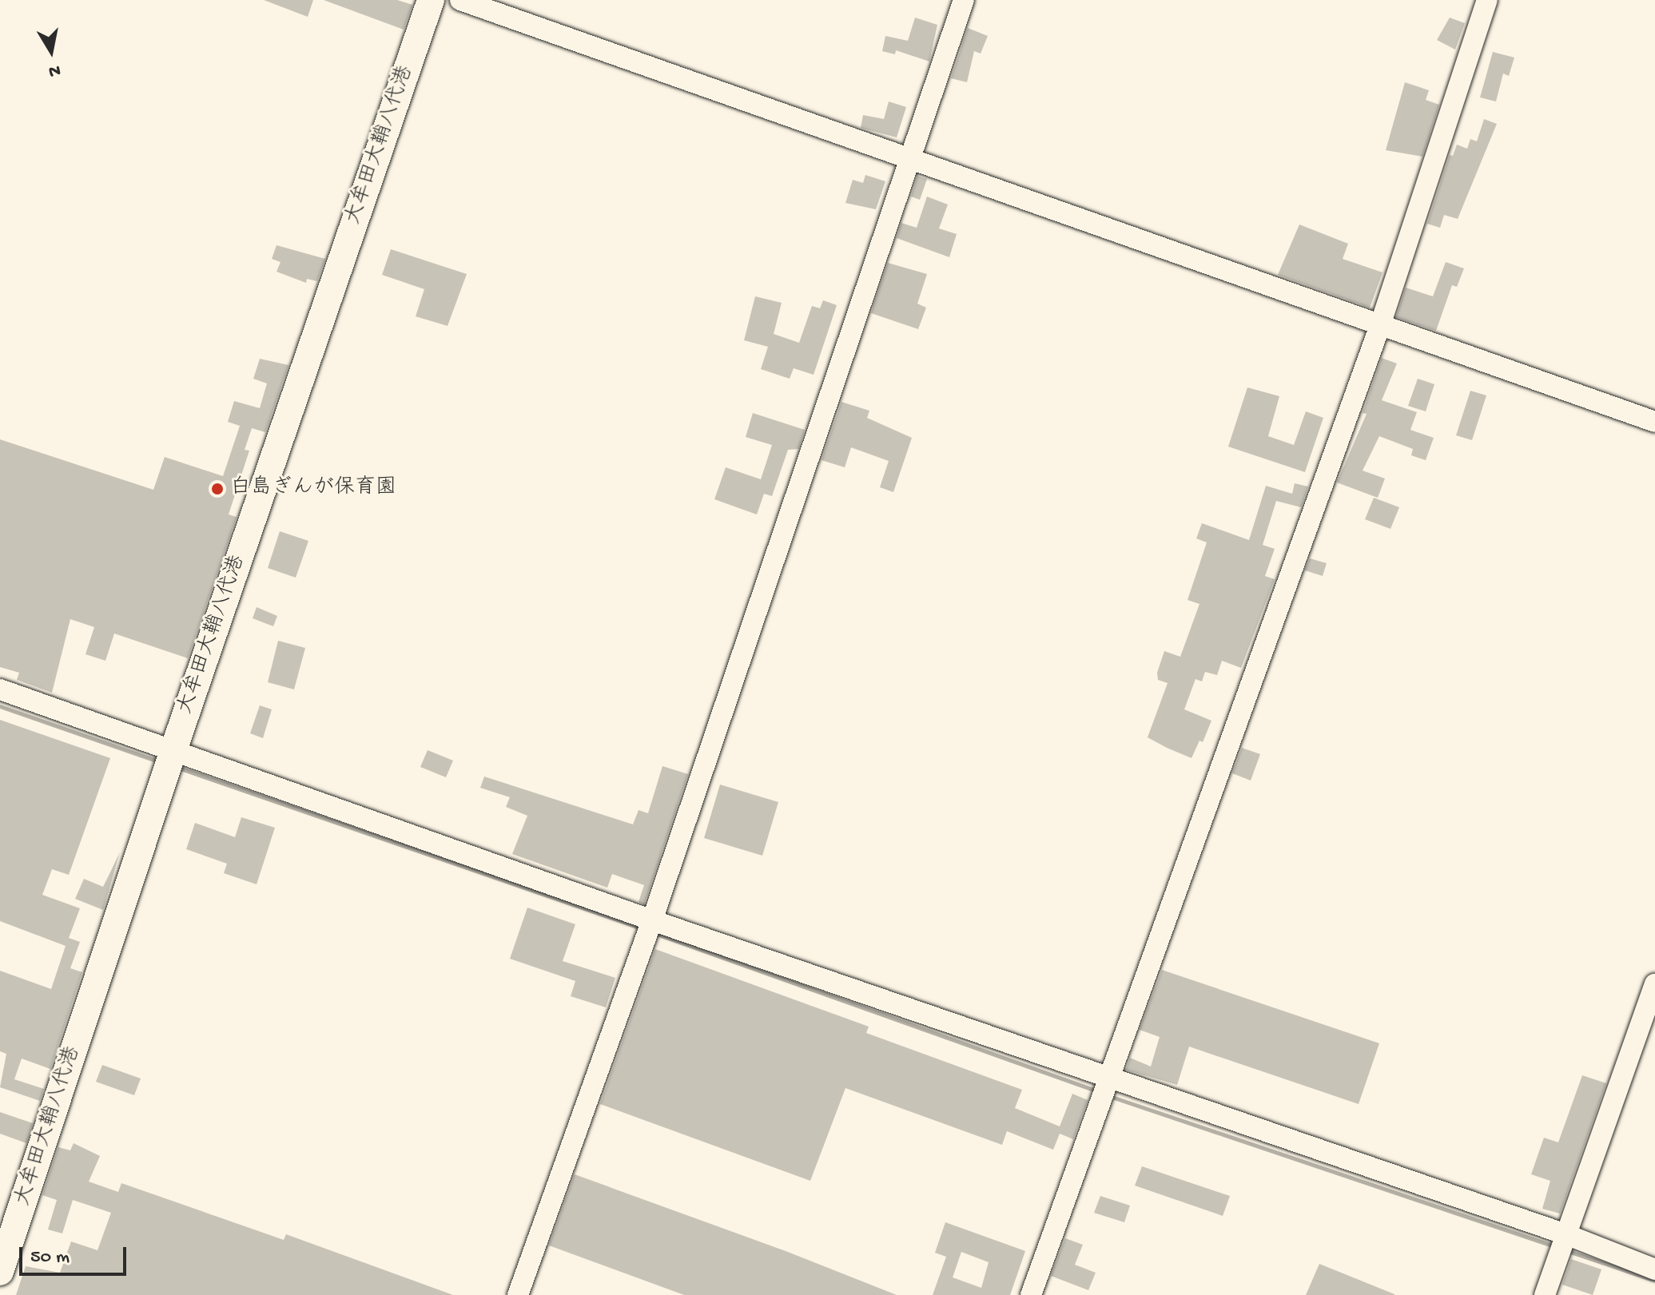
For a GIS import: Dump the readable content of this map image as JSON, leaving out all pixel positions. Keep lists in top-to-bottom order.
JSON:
{
  "streets": {
    "main road": ["大牟田大鞘八代港"]
  },
  "places": ["白島ぎんが保育園"],
  "scale_bar": "50 m",
  "north": "bottom"
}
